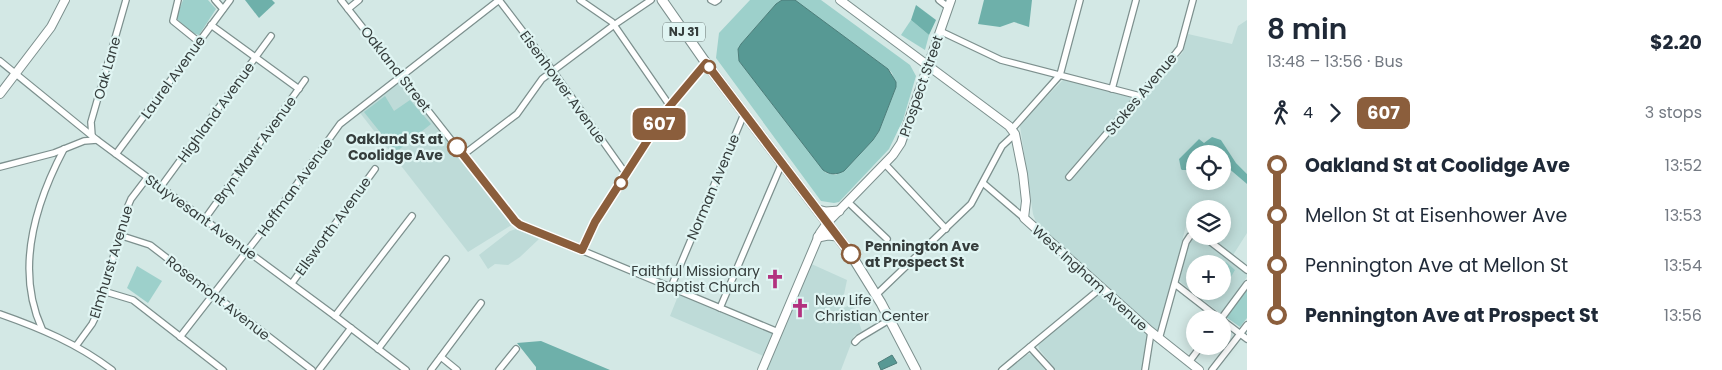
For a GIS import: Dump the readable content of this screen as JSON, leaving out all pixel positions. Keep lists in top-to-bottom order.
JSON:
{
  "streets": {
    "main road": ["NJ 31"],
    "street": [
      "Oak Lane",
      "Oakland Street",
      "Laurel Avenue",
      "Prospect Street",
      "Eisenhower Avenue",
      "Stokes Avenue",
      "Highland Avenue",
      "Bryn Mawr Avenue",
      "Hoffman Avenue",
      "Norman Avenue",
      "Stuyvesant Avenue",
      "Ellsworth Avenue",
      "Elmhurst Avenue",
      "West Ingham Avenue",
      "Rosemont Avenue"
    ]
  },
  "crossings": [
    ["NJ 31", "Prospect Street"],
    ["NJ 31", "Norman Avenue"],
    ["Oak Lane", "Stuyvesant Avenue"],
    ["Oakland Street", "Prospect Street"],
    ["Oakland Street", "Hoffman Avenue"],
    ["Oakland Street", "Norman Avenue"],
    ["Laurel Avenue", "Stuyvesant Avenue"],
    ["Eisenhower Avenue", "Hoffman Avenue"],
    ["Highland Avenue", "Stuyvesant Avenue"],
    ["Bryn Mawr Avenue", "Stuyvesant Avenue"],
    ["Hoffman Avenue", "Stuyvesant Avenue"],
    ["Hoffman Avenue", "Rosemont Avenue"],
    ["Stuyvesant Avenue", "Ellsworth Avenue"],
    ["Stuyvesant Avenue", "Elmhurst Avenue"],
    ["Elmhurst Avenue", "Rosemont Avenue"]
  ],
  "places": {
    "other": ["Oakland St at Coolidge Ave", "Pennington Ave at Prospect St"],
    "church": ["Faithful Missionary Baptist Church", "New Life Christian Center"]
  },
  "lines": ["bus line 607"],
  "page": {
    "on_map": "607",
    "heading": ["8 min", "13:48 – 13:56 · Bus", "$2.20"],
    "legs": ["4", "607", "3 stops"],
    "list": [
      {
        "name": "Oakland St at Coolidge Ave",
        "value": "13:52"
      },
      {
        "name": "Mellon St at Eisenhower Ave",
        "value": "13:53"
      },
      {
        "name": "Pennington Ave at Mellon St",
        "value": "13:54"
      },
      {
        "name": "Pennington Ave at Prospect St",
        "value": "13:56"
      }
    ],
    "map_buttons": ["+", "−"]
  }
}
